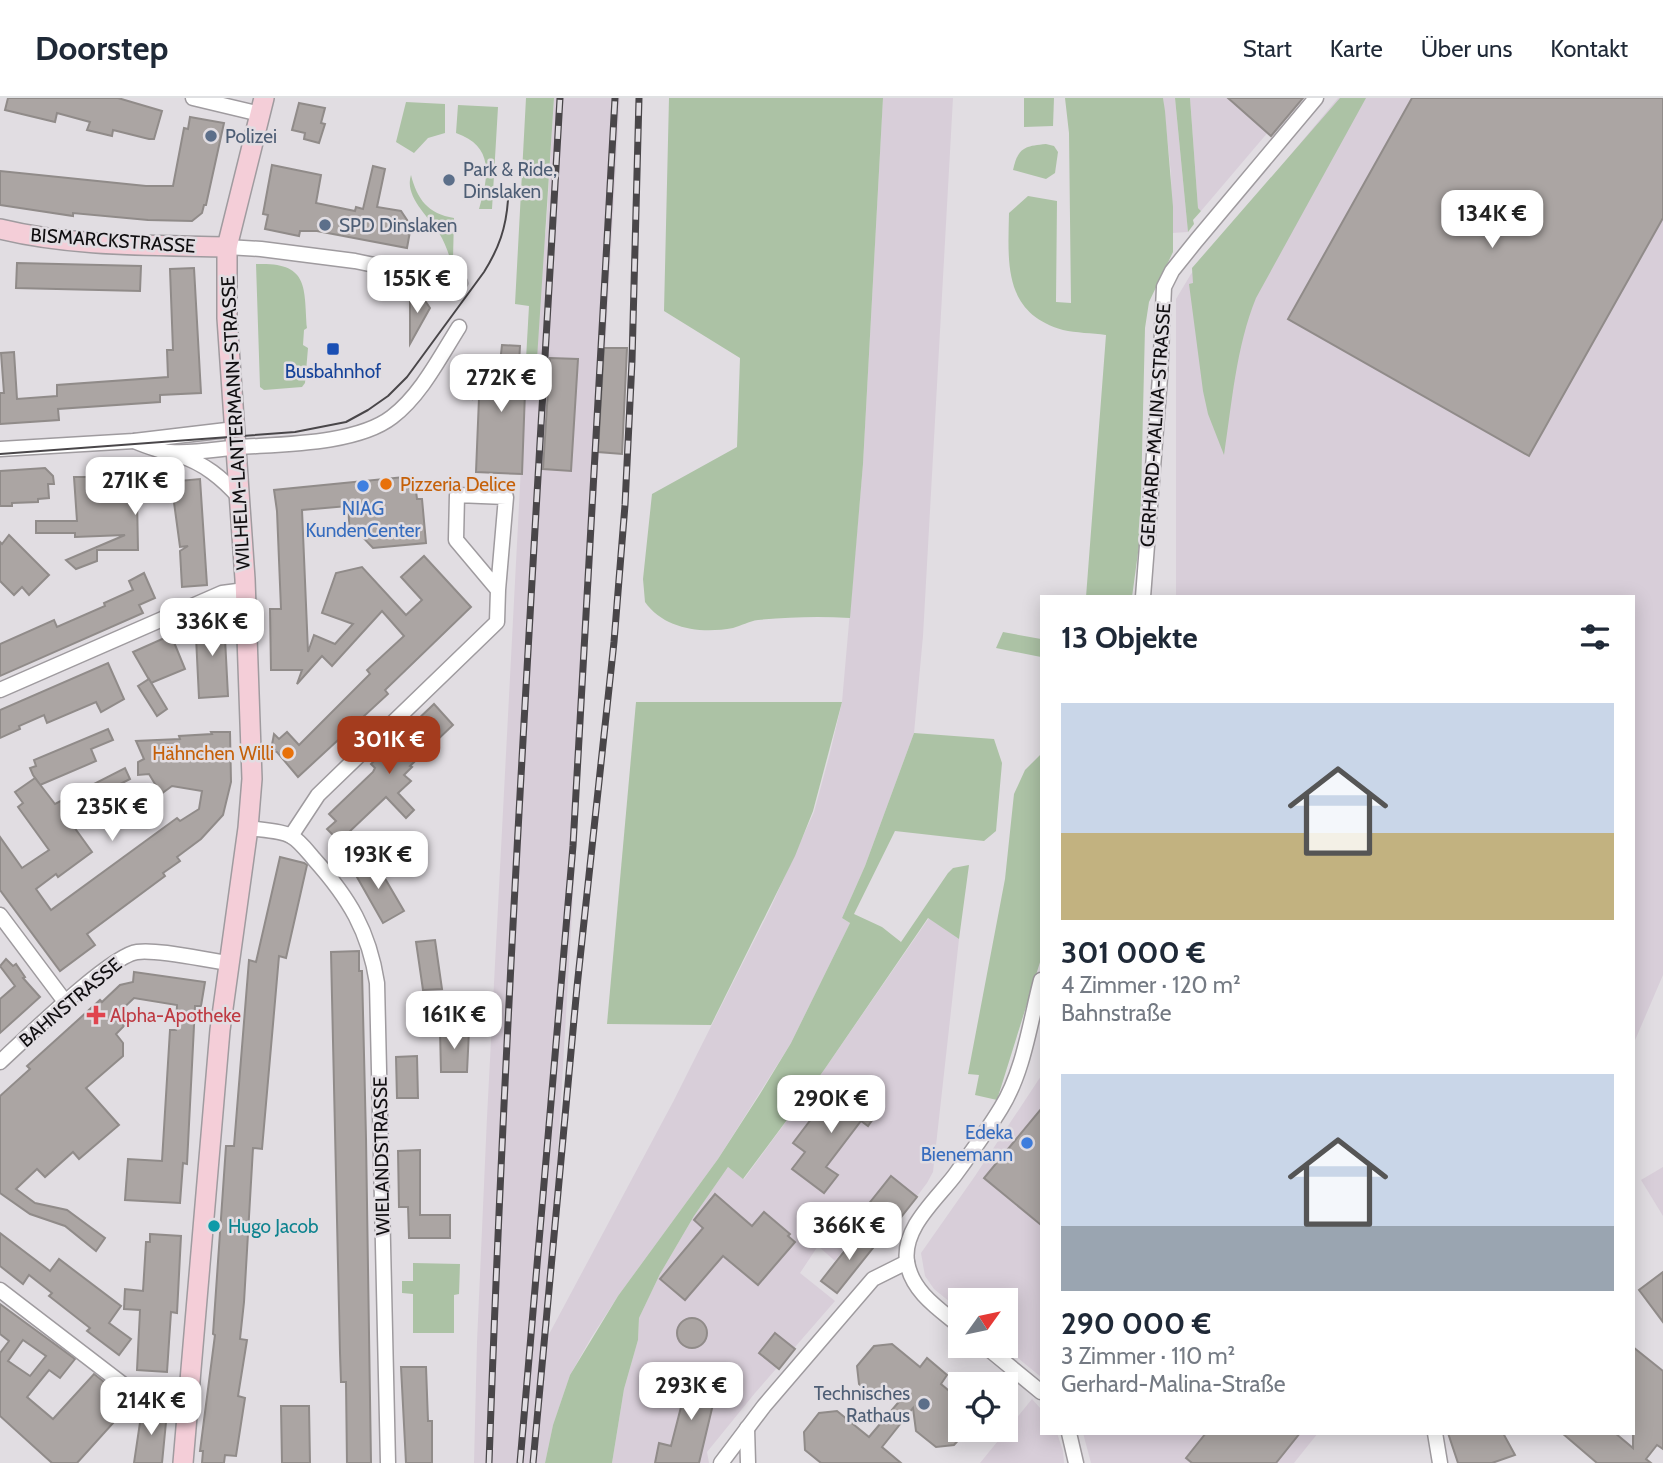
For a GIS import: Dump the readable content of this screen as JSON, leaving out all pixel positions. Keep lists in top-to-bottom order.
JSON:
{
  "streets": {
    "main road": ["BISMARCKSTRASSE", "WILHELM-LANTERMANN-STRASSE"],
    "street": ["GERHARD-MALINA-STRASSE", "BAHNSTRASSE", "WIELANDSTRASSE"]
  },
  "crossings": [
    ["BISMARCKSTRASSE", "WILHELM-LANTERMANN-STRASSE"],
    ["WILHELM-LANTERMANN-STRASSE", "BAHNSTRASSE"]
  ],
  "places": {
    "other": [
      "Polizei",
      "Park & Ride, Dinslaken",
      "SPD Dinslaken",
      "Pizzeria Delice",
      "NIAG KundenCenter",
      "Hähnchen Willi",
      "Edeka Bienemann",
      "Hugo Jacob",
      "Technisches Rathaus"
    ],
    "transit": ["Busbahnhof"],
    "health": ["Alpha-Apotheke"]
  },
  "north": "top right",
  "page": {
    "header": "Doorstep",
    "nav": [
      "Start",
      "Karte",
      "Über uns",
      "Kontakt"
    ],
    "price": [
      "134K €",
      "155K €",
      "272K €",
      "271K €",
      "336K €",
      "301K €",
      "235K €",
      "193K €",
      "161K €",
      "290K €",
      "366K €",
      "293K €",
      "214K €"
    ],
    "heading": "13 Objekte",
    "list": [
      {
        "name": "301 000 €",
        "note": "4 Zimmer · 120 m² · Bahnstraße"
      },
      {
        "name": "290 000 €",
        "note": "3 Zimmer · 110 m² · Gerhard-Malina-Straße"
      }
    ]
  }
}
